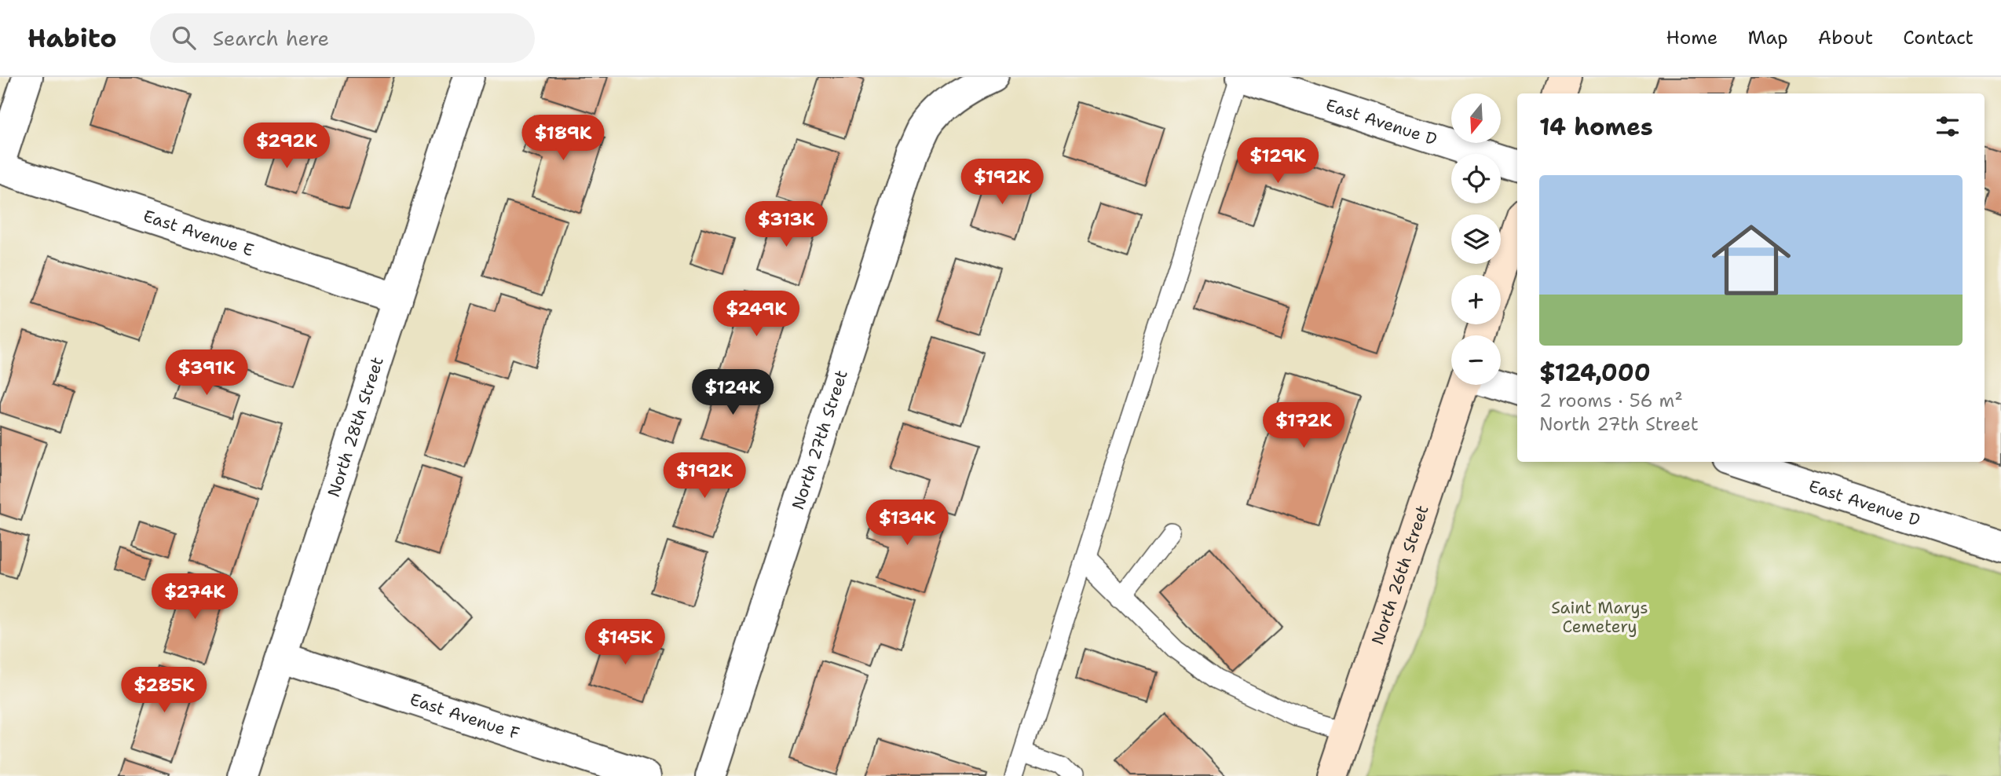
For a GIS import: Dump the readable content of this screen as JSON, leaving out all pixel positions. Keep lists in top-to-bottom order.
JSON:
{
  "streets": {
    "street": [
      "East Avenue D",
      "East Avenue E",
      "North 28th Street",
      "North 27th Street",
      "North 26th Street",
      "East Avenue F"
    ]
  },
  "crossings": [
    ["East Avenue E", "North 28th Street"],
    ["North 28th Street", "East Avenue F"]
  ],
  "parks": ["Saint Marys Cemetery"],
  "north": "bottom",
  "page": {
    "header": "Habito",
    "search": "Search here",
    "nav": [
      "Home",
      "Map",
      "About",
      "Contact"
    ],
    "map_buttons": ["+", "−"],
    "heading": "14 homes",
    "price": [
      "$189K",
      "$292K",
      "$129K",
      "$192K",
      "$313K",
      "$249K",
      "$391K",
      "$124K",
      "$172K",
      "$192K",
      "$134K",
      "$274K",
      "$145K",
      "$285K"
    ],
    "list": [
      {
        "name": "$124,000",
        "note": "2 rooms · 56 m² · North 27th Street"
      }
    ]
  }
}
